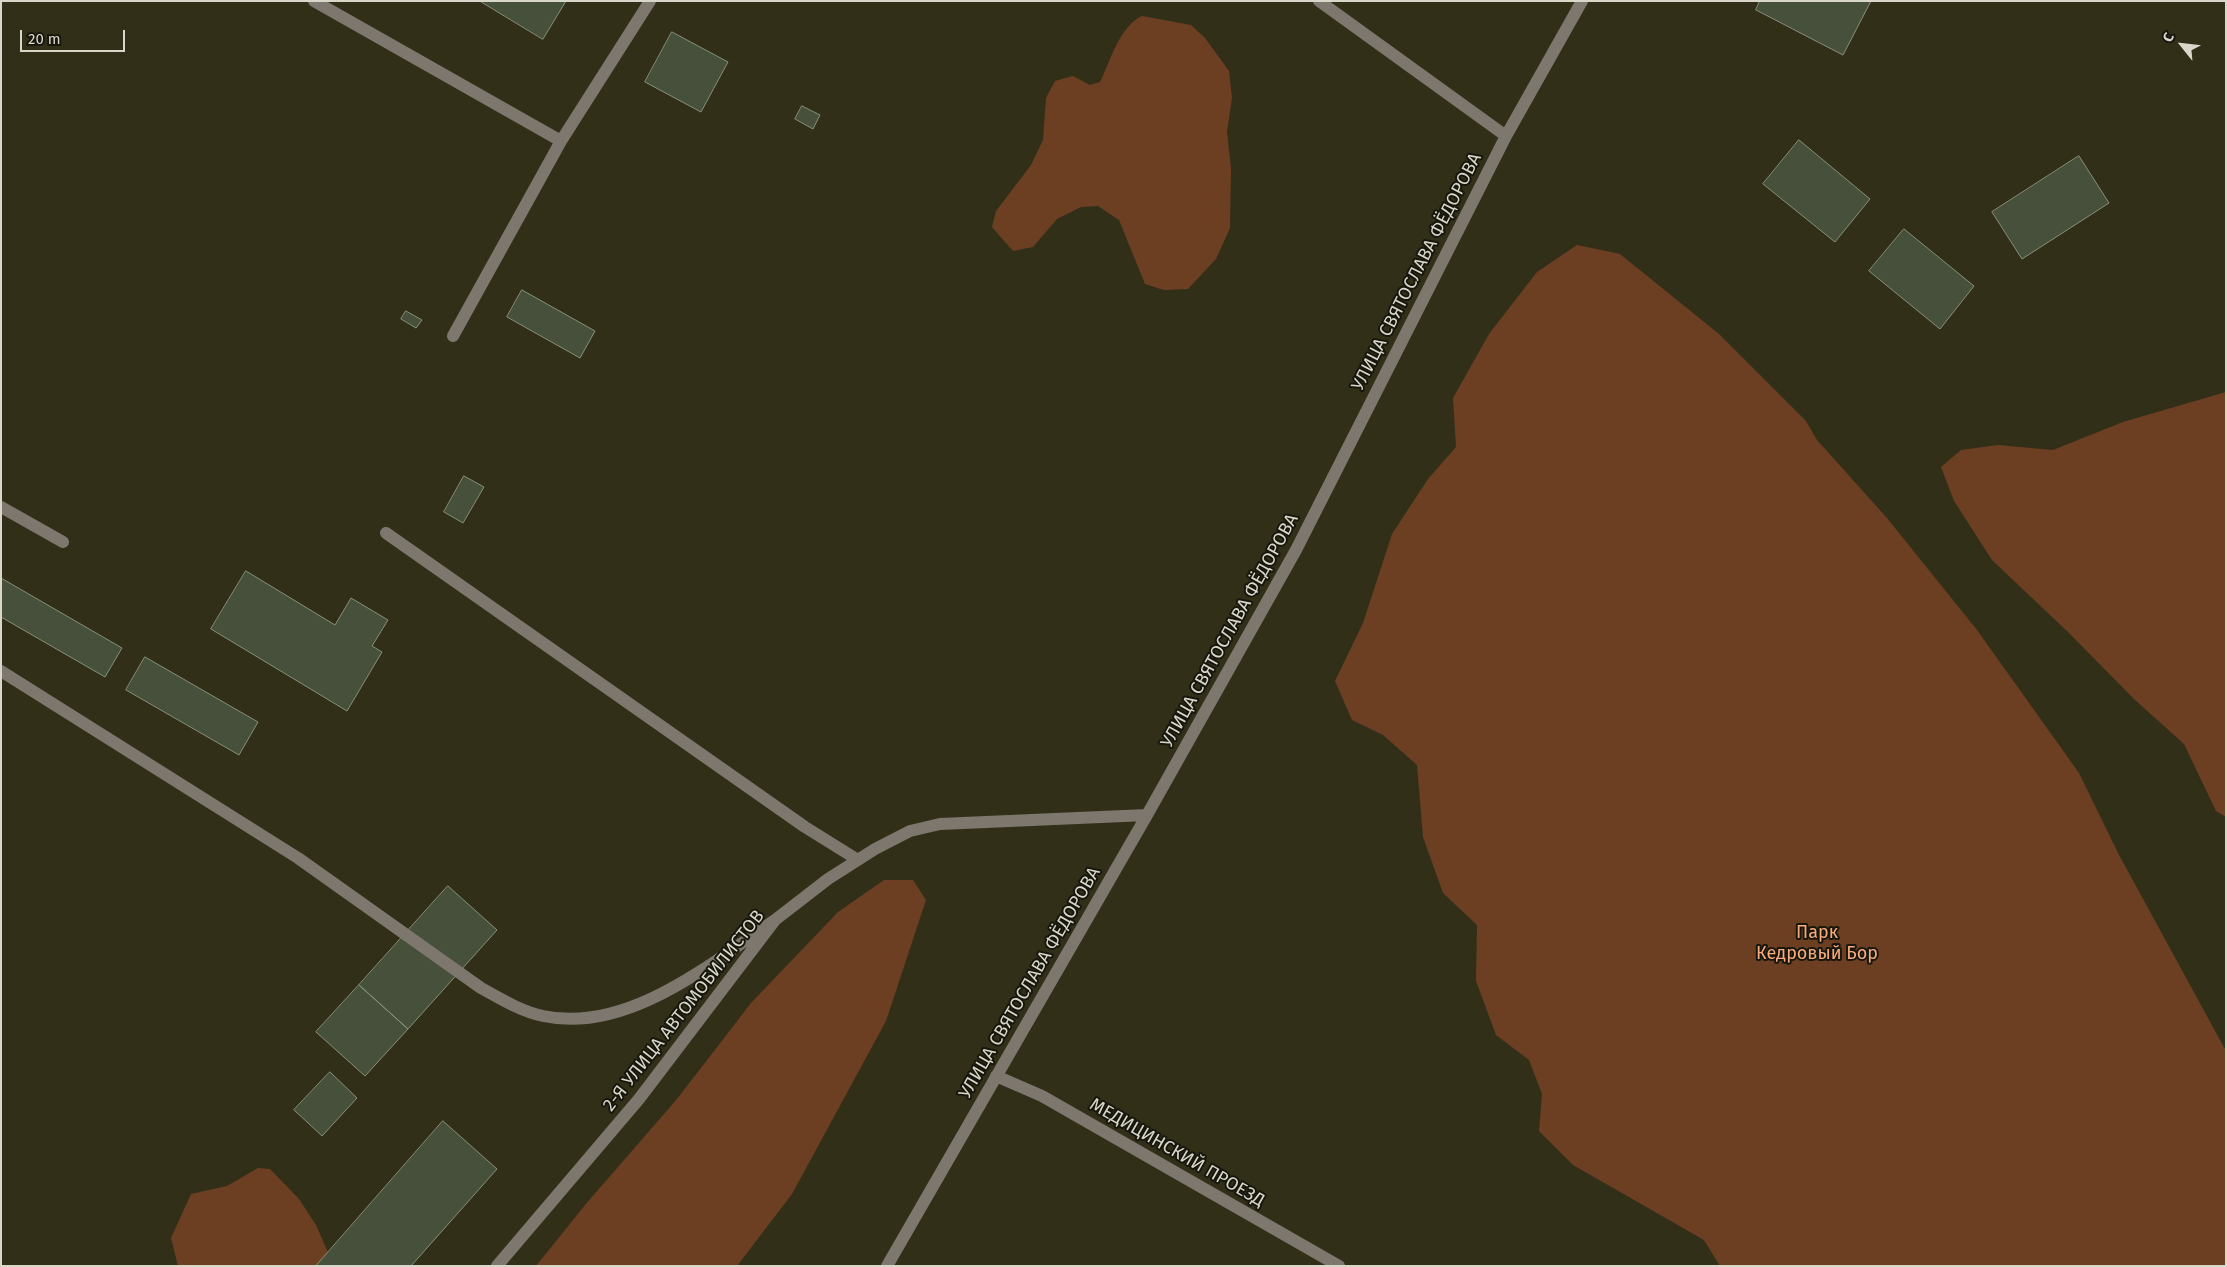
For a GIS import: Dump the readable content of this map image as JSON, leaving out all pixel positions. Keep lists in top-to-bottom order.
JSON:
{
  "streets": {
    "street": ["УЛИЦА СВЯТОСЛАВА ФЁДОРОВА", "2-Я УЛИЦА АВТОМОБИЛИСТОВ", "МЕДИЦИНСКИЙ ПРОЕЗД"]
  },
  "crossings": [
    ["УЛИЦА СВЯТОСЛАВА ФЁДОРОВА", "2-Я УЛИЦА АВТОМОБИЛИСТОВ"],
    ["УЛИЦА СВЯТОСЛАВА ФЁДОРОВА", "МЕДИЦИНСКИЙ ПРОЕЗД"]
  ],
  "parks": ["Парк Кедровый Бор"],
  "scale_bar": "20 m",
  "north": "top left"
}
